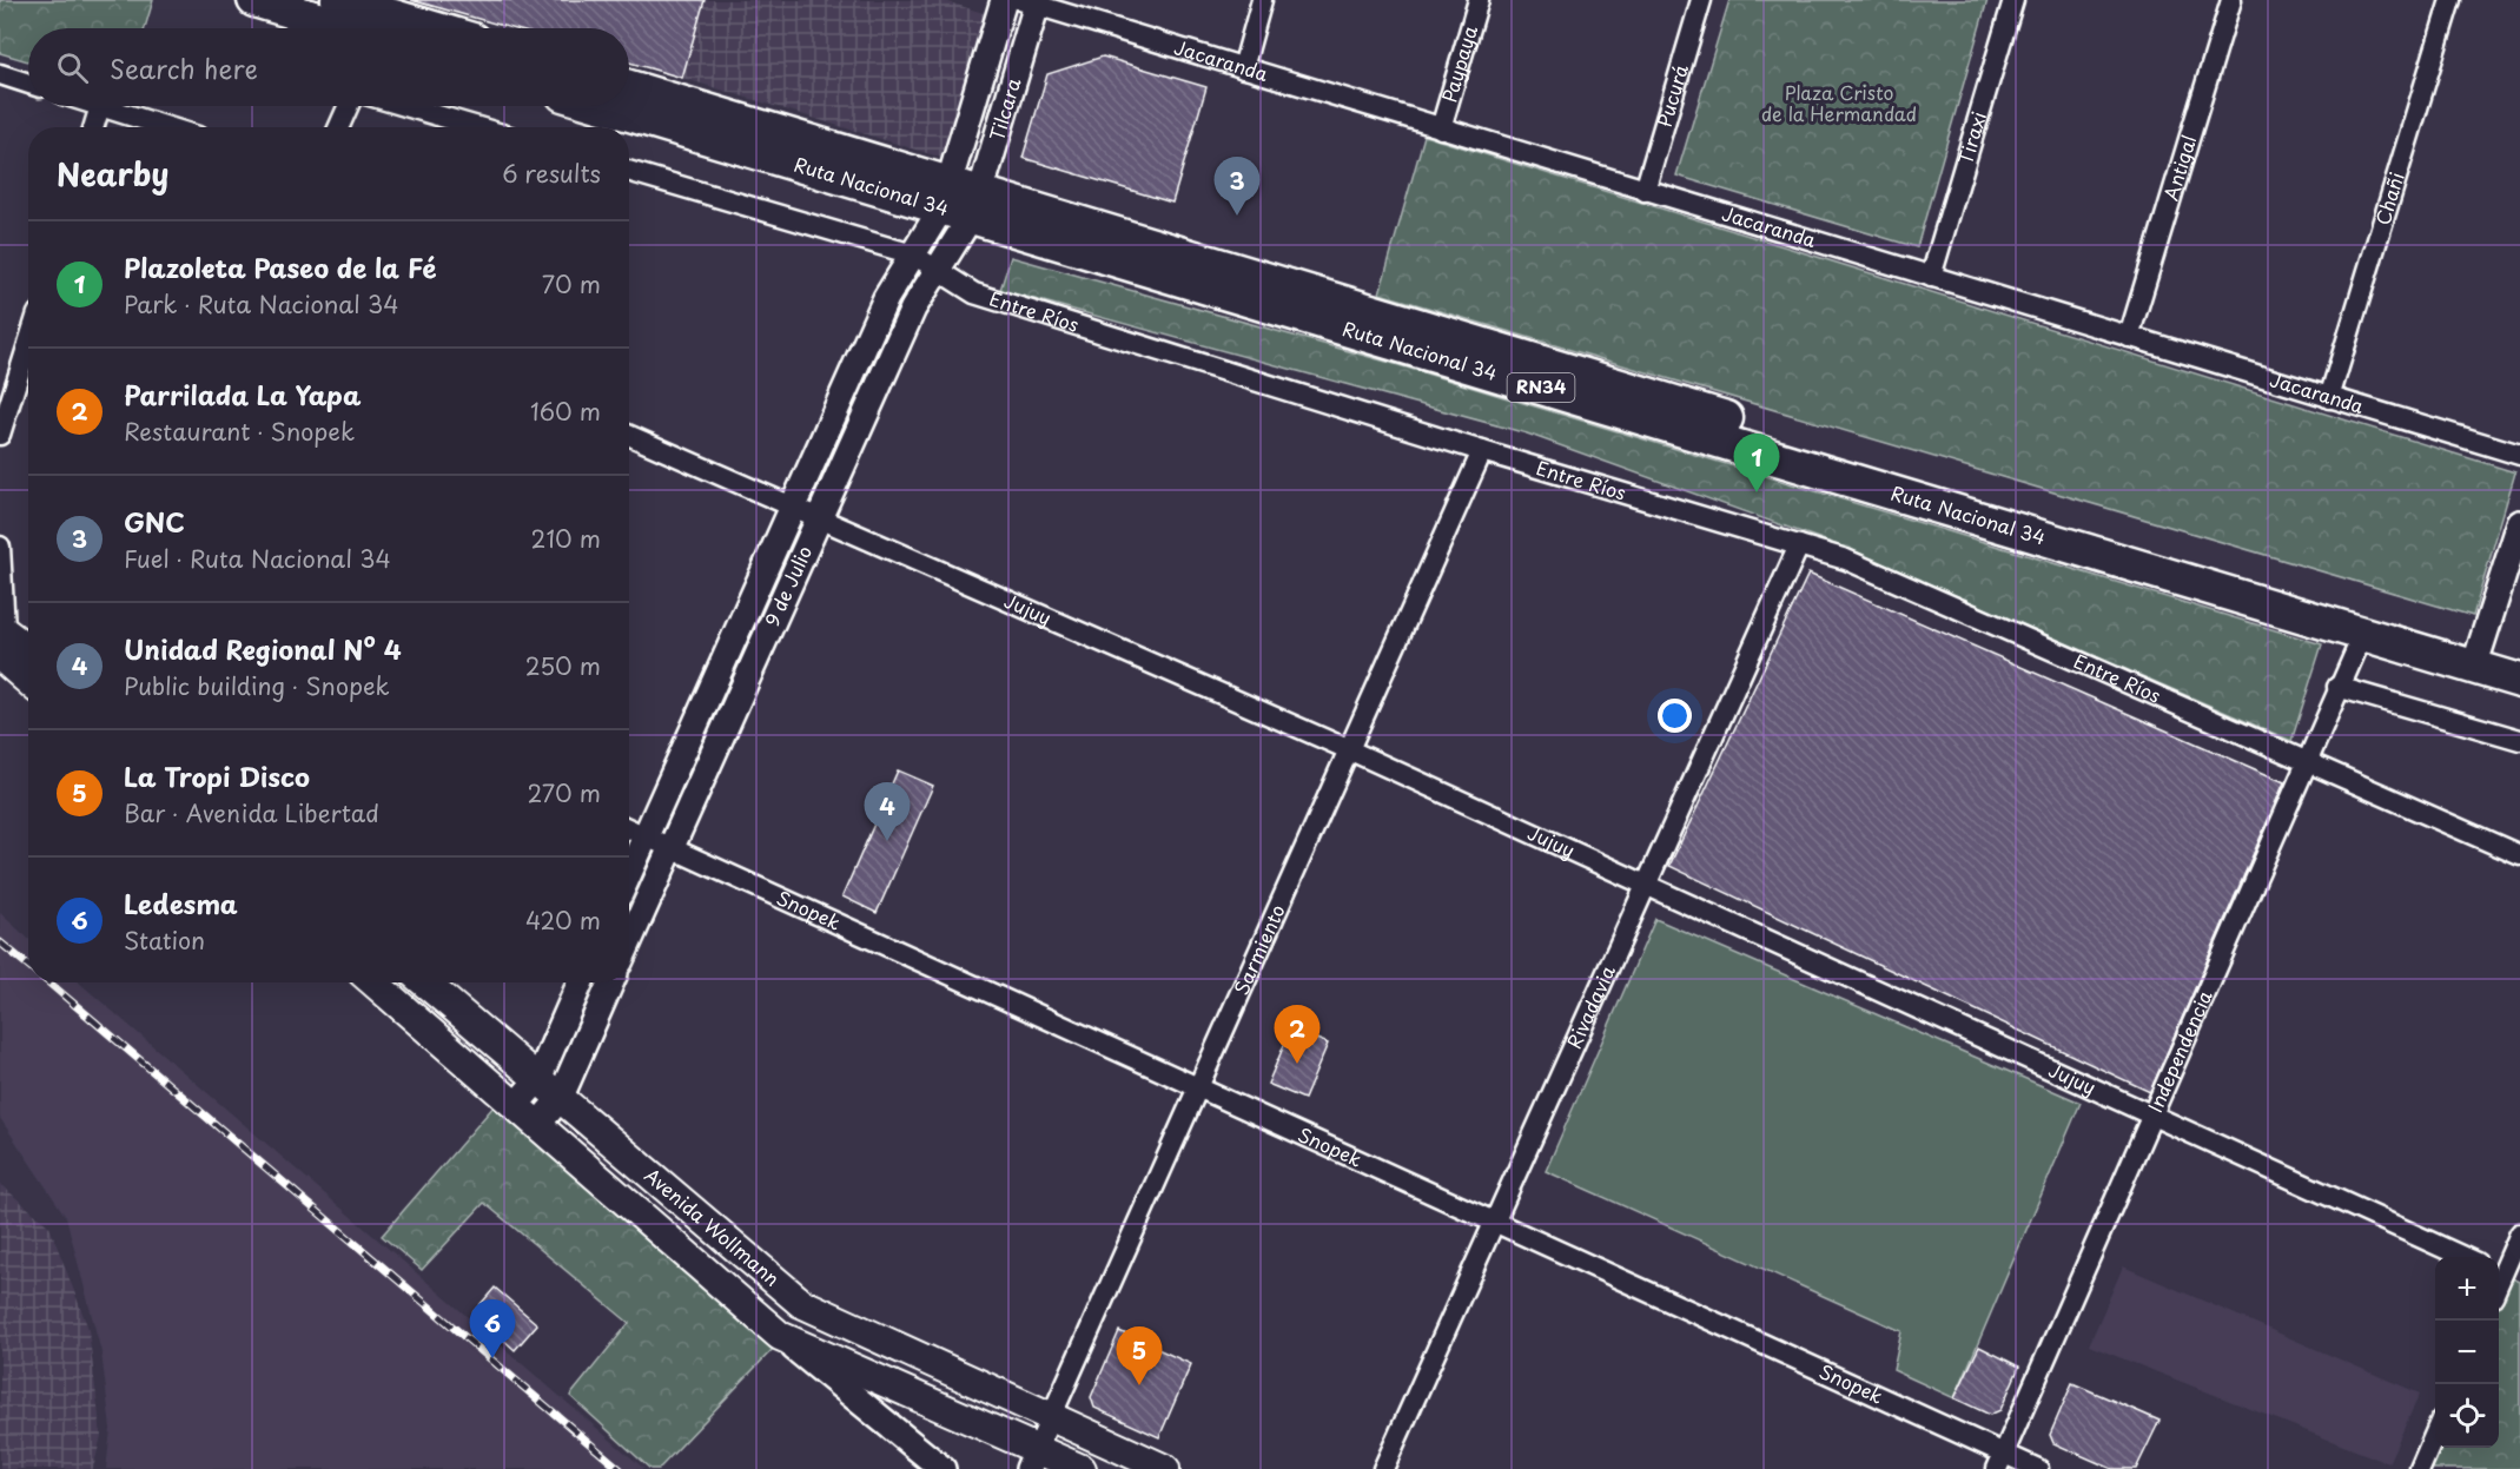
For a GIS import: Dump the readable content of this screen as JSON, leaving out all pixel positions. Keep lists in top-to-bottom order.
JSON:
{
  "streets": {
    "highway": ["Ruta Nacional 34", "RN34"],
    "main road": ["Avenida Wollmann"],
    "street": [
      "Jacaranda",
      "Paypaya",
      "Pucurá",
      "Tilcara",
      "Tiraxi",
      "Antigal",
      "Chañi",
      "Entre Ríos",
      "9 de Julio",
      "Jujuy",
      "Snopek",
      "Sarmiento",
      "Rivadavia",
      "Independencia"
    ]
  },
  "crossings": [
    ["Jacaranda", "Paypaya"],
    ["Jacaranda", "Pucurá"],
    ["Jacaranda", "Tilcara"],
    ["Jacaranda", "Tiraxi"],
    ["Jacaranda", "Antigal"],
    ["Jacaranda", "Chañi"],
    ["Tilcara", "Ruta Nacional 34"],
    ["Tilcara", "9 de Julio"],
    ["Ruta Nacional 34", "9 de Julio"],
    ["Ruta Nacional 34", "Independencia"],
    ["Entre Ríos", "9 de Julio"],
    ["Entre Ríos", "Sarmiento"],
    ["Entre Ríos", "Rivadavia"],
    ["Entre Ríos", "Independencia"],
    ["9 de Julio", "Jujuy"],
    ["9 de Julio", "Snopek"],
    ["Jujuy", "Sarmiento"],
    ["Jujuy", "Rivadavia"],
    ["Jujuy", "Independencia"],
    ["Snopek", "Sarmiento"],
    ["Snopek", "Rivadavia"],
    ["Snopek", "Independencia"],
    ["Sarmiento", "Avenida Wollmann"]
  ],
  "parks": ["Plaza Cristo de la Hermandad"],
  "page": {
    "search": "Search here",
    "heading": ["Nearby", "6 results"],
    "pins": [
      "3",
      "1",
      "4",
      "2",
      "6",
      "5"
    ],
    "list": [
      {
        "mark": "1",
        "name": "Plazoleta Paseo de la Fé",
        "note": "Park · Ruta Nacional 34",
        "value": "70 m"
      },
      {
        "mark": "2",
        "name": "Parrilada La Yapa",
        "note": "Restaurant · Snopek",
        "value": "160 m"
      },
      {
        "mark": "3",
        "name": "GNC",
        "note": "Fuel · Ruta Nacional 34",
        "value": "210 m"
      },
      {
        "mark": "4",
        "name": "Unidad Regional Nº 4",
        "note": "Public building · Snopek",
        "value": "250 m"
      },
      {
        "mark": "5",
        "name": "La Tropi Disco",
        "note": "Bar · Avenida Libertad",
        "value": "270 m"
      },
      {
        "mark": "6",
        "name": "Ledesma",
        "note": "Station",
        "value": "420 m"
      }
    ],
    "map_buttons": ["+", "−"]
  }
}
